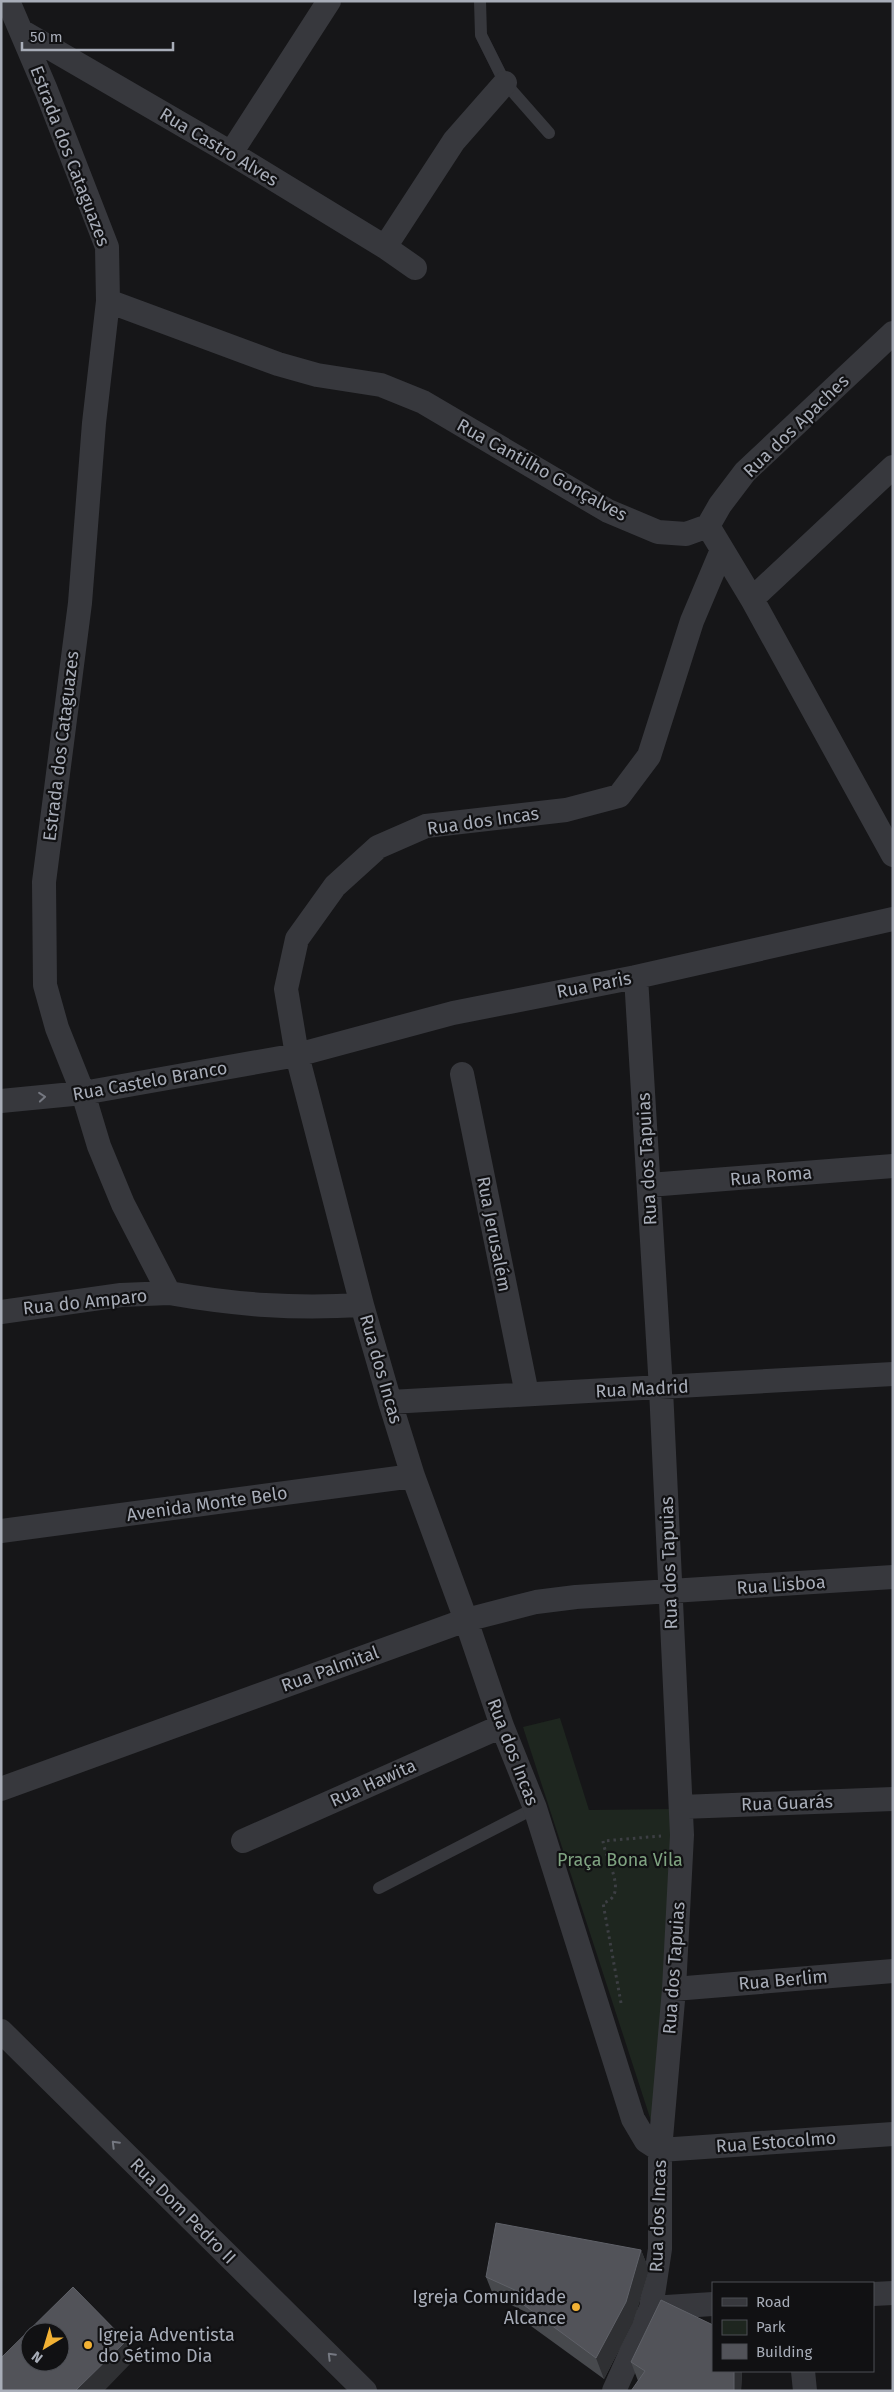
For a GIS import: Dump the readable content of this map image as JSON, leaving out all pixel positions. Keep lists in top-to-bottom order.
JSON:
{
  "streets": {
    "street": [
      "Rua Castro Alves",
      "Estrada dos Cataguazes",
      "Rua dos Apaches",
      "Rua Cantilho Gonçalves",
      "Rua dos Incas",
      "Rua Paris",
      "Rua Castelo Branco",
      "Rua dos Tapuias",
      "Rua Roma",
      "Rua Jerusalém",
      "Rua do Amparo",
      "Rua Madrid",
      "Avenida Monte Belo",
      "Rua Lisboa",
      "Rua Palmital",
      "Rua Hawita",
      "Rua Guarás",
      "Rua Berlim",
      "Rua Estocolmo",
      "Rua Dom Pedro II"
    ]
  },
  "crossings": [
    ["Rua Castro Alves", "Estrada dos Cataguazes"],
    ["Estrada dos Cataguazes", "Rua Cantilho Gonçalves"],
    ["Estrada dos Cataguazes", "Rua Castelo Branco"],
    ["Estrada dos Cataguazes", "Rua do Amparo"],
    ["Rua dos Apaches", "Rua Cantilho Gonçalves"],
    ["Rua dos Incas", "Rua Paris"],
    ["Rua dos Incas", "Rua Castelo Branco"],
    ["Rua dos Incas", "Rua dos Tapuias"],
    ["Rua dos Incas", "Rua Madrid"],
    ["Rua dos Incas", "Avenida Monte Belo"],
    ["Rua dos Incas", "Rua Palmital"],
    ["Rua dos Incas", "Rua Hawita"],
    ["Rua dos Incas", "Rua Estocolmo"],
    ["Rua Paris", "Rua Castelo Branco"],
    ["Rua Paris", "Rua dos Tapuias"],
    ["Rua dos Tapuias", "Rua Roma"],
    ["Rua dos Tapuias", "Rua Madrid"],
    ["Rua dos Tapuias", "Rua Lisboa"],
    ["Rua dos Tapuias", "Rua Palmital"],
    ["Rua dos Tapuias", "Rua Guarás"],
    ["Rua dos Tapuias", "Rua Berlim"],
    ["Rua dos Tapuias", "Rua Estocolmo"],
    ["Rua Jerusalém", "Rua Madrid"],
    ["Rua Lisboa", "Rua Palmital"]
  ],
  "one_way": ["Rua Dom Pedro II"],
  "parks": ["Praça Bona Vila"],
  "places": ["Igreja Comunidade Alcance", "Igreja Adventista do Sétimo Dia"],
  "legend": ["Road", "Park", "Building"],
  "scale_bar": "50 m",
  "north": "bottom left"
}
